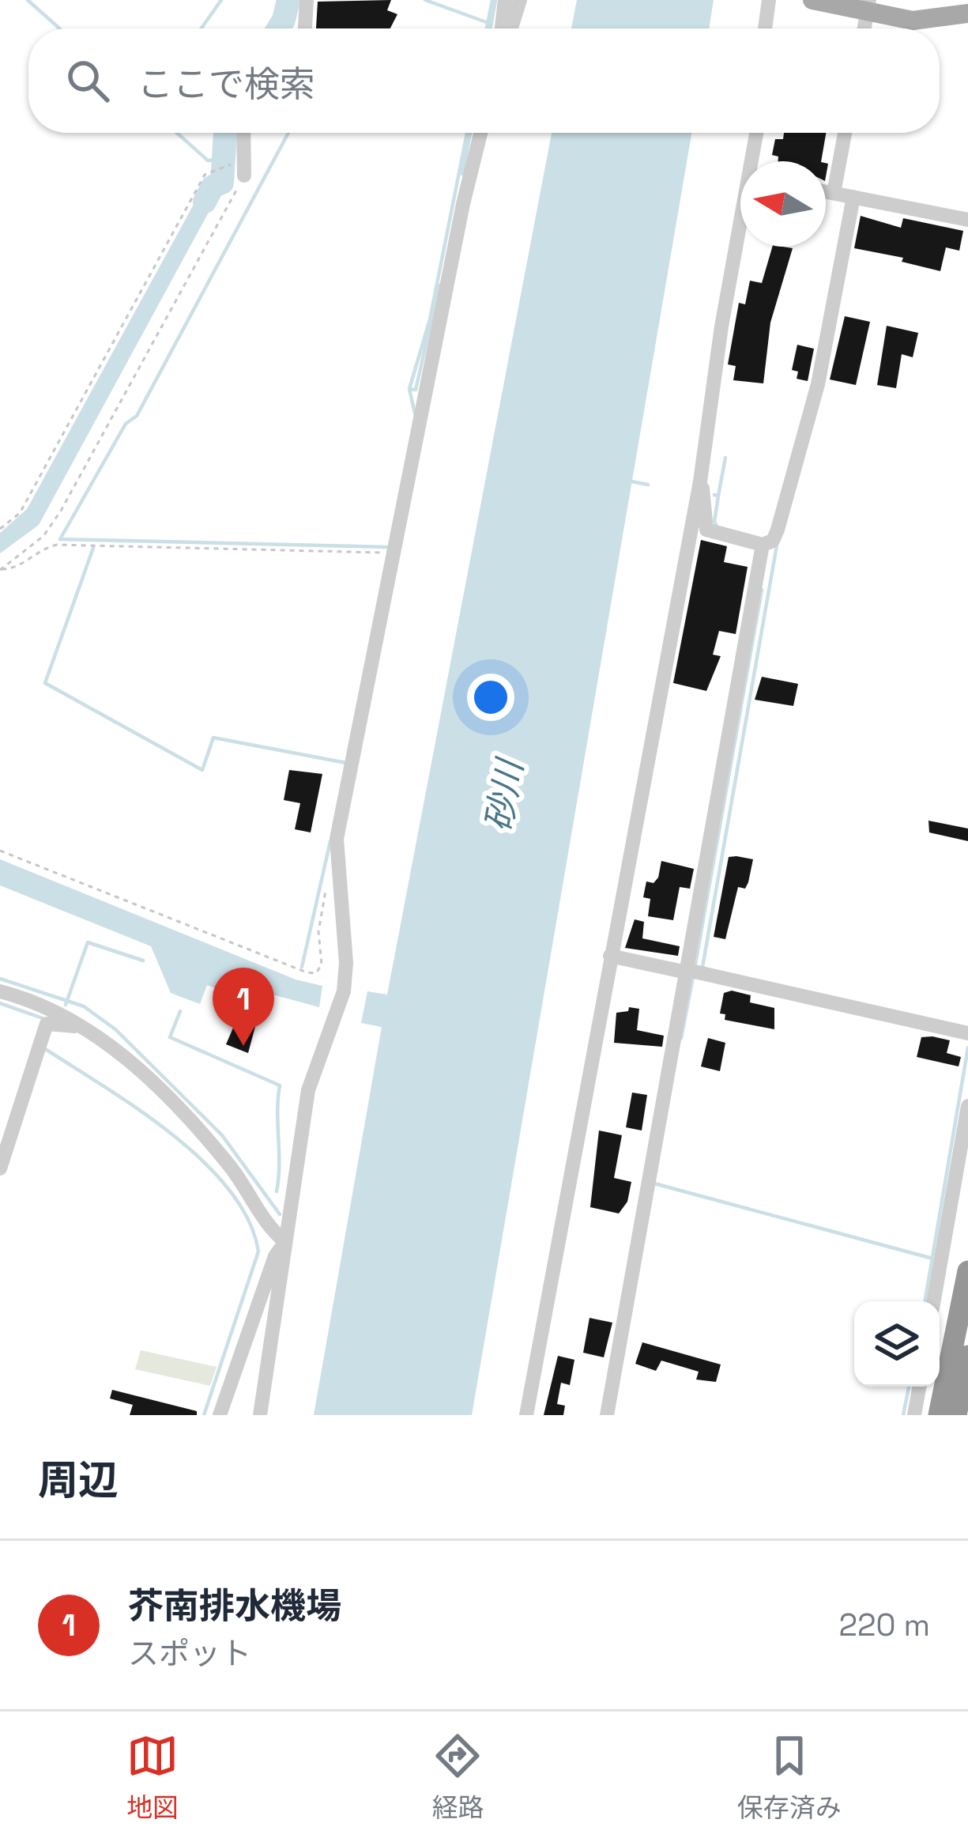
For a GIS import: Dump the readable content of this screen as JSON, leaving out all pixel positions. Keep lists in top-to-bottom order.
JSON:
{
  "water": ["砂川"],
  "north": "left",
  "page": {
    "search": "ここで検索",
    "pins": "1",
    "heading": "周辺",
    "list": [
      {
        "mark": "1",
        "name": "芥南排水機場",
        "note": "スポット",
        "value": "220 m"
      }
    ],
    "nav": ["地図", "経路", "保存済み"]
  }
}
